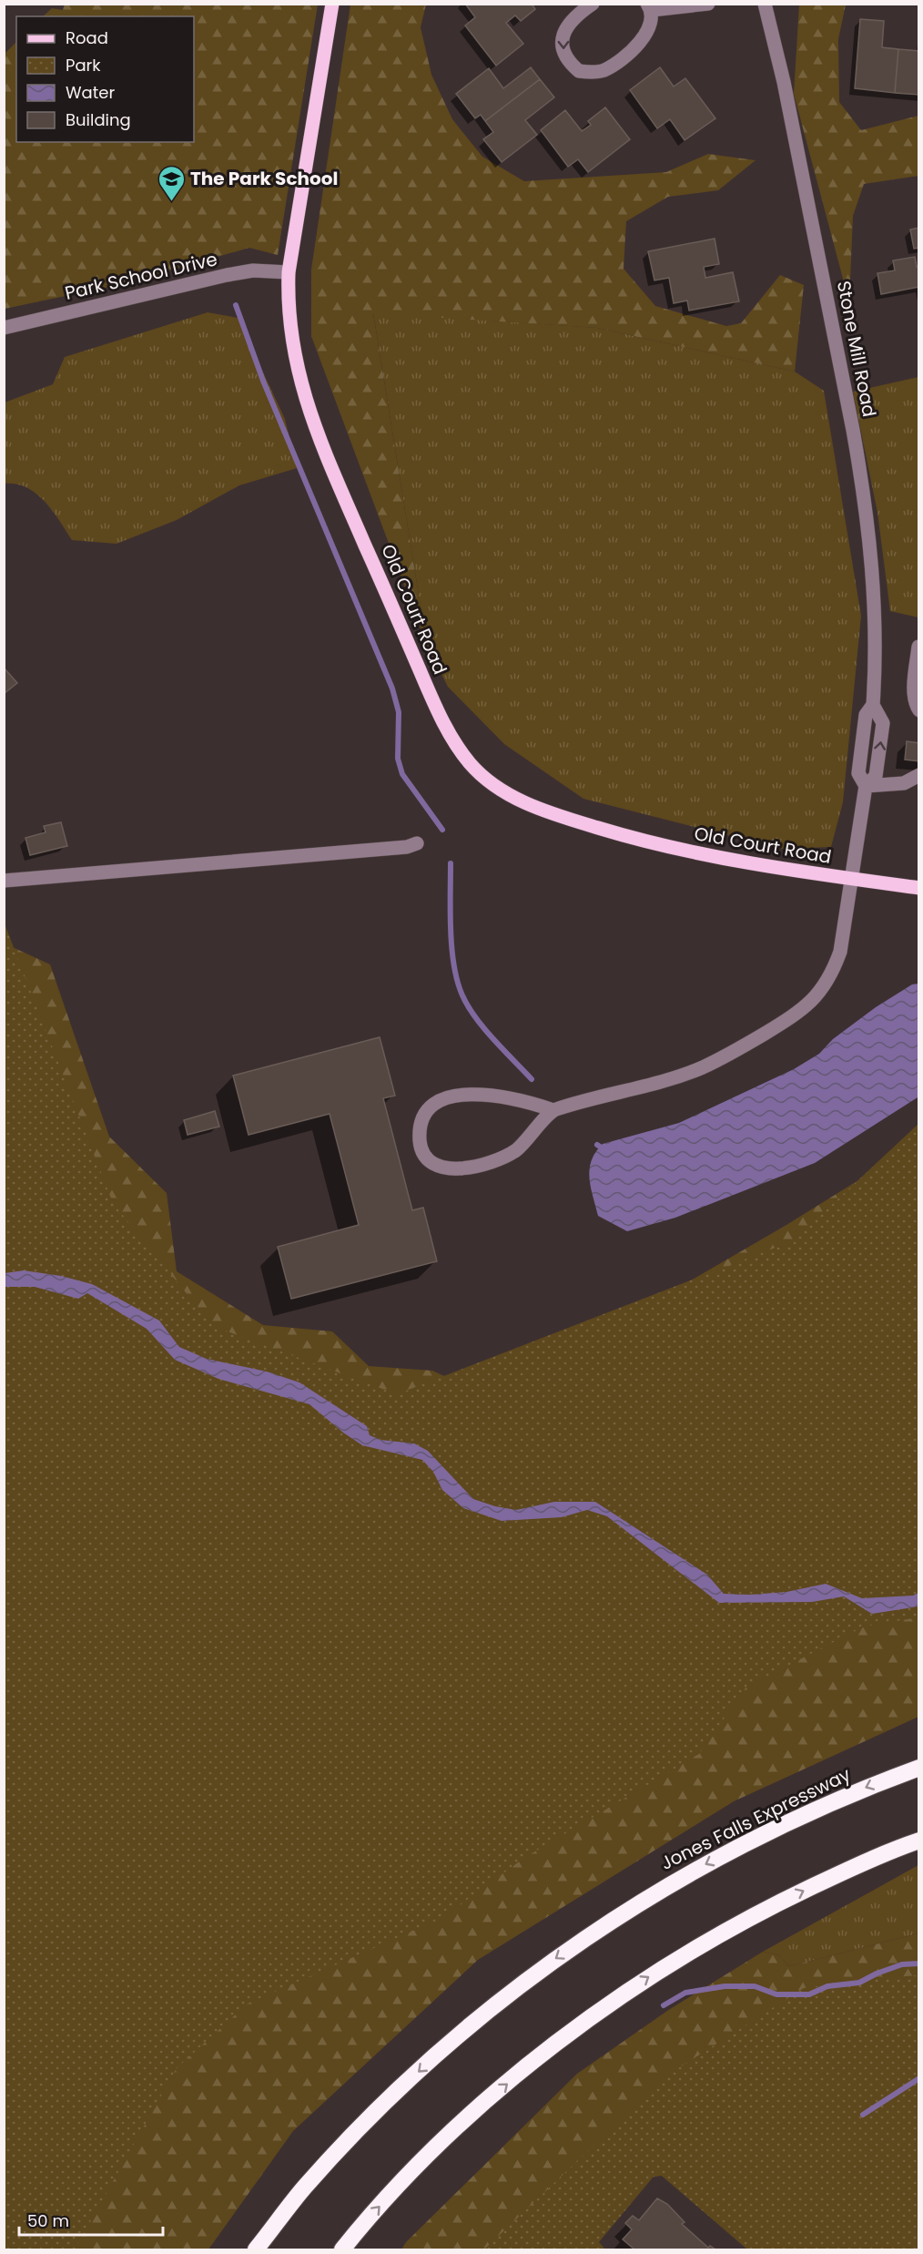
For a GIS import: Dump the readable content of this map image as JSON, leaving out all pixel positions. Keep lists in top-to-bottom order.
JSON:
{
  "streets": {
    "highway": ["Jones Falls Expressway"],
    "main road": ["Old Court Road"],
    "street": ["Park School Drive", "Stone Mill Road"]
  },
  "crossings": [
    ["Park School Drive", "Old Court Road"],
    ["Stone Mill Road", "Old Court Road"]
  ],
  "places": {
    "school or university": ["The Park School"]
  },
  "legend": [
    "Road",
    "Park",
    "Water",
    "Building"
  ],
  "scale_bar": "50 m"
}
